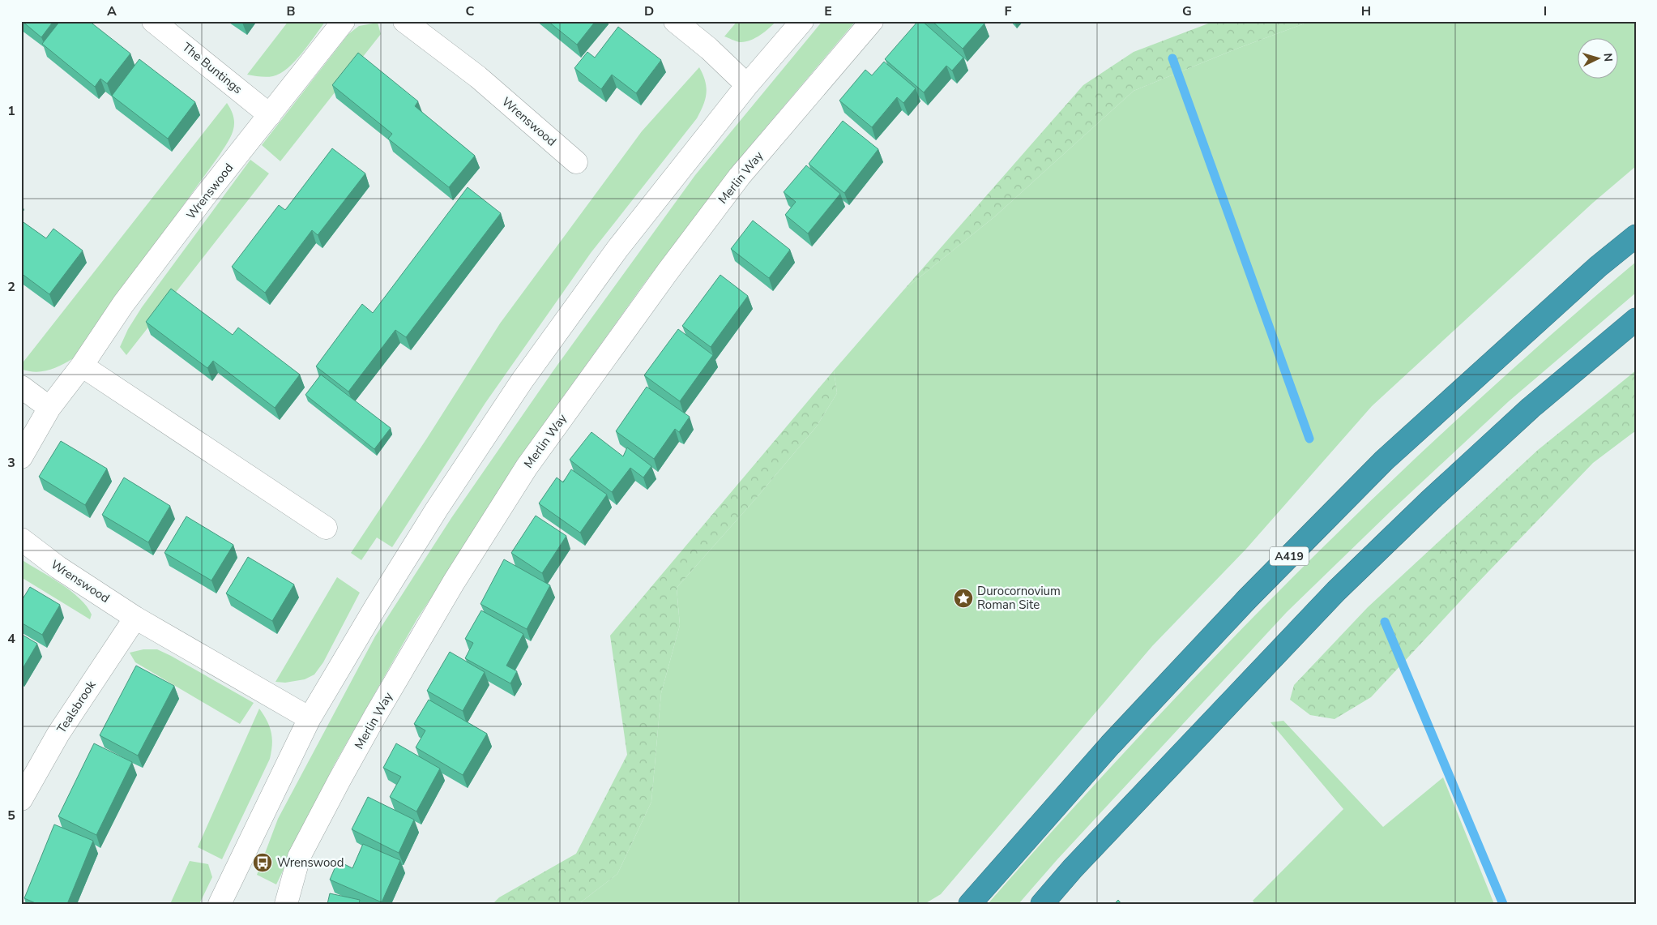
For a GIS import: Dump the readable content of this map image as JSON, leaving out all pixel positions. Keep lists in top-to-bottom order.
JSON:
{
  "streets": {
    "highway": ["A419"],
    "street": [
      "The Buntings",
      "Wrenswood",
      "Merlin Way",
      "Tealsbrook"
    ]
  },
  "crossings": [
    ["The Buntings", "Wrenswood"],
    ["Wrenswood", "Tealsbrook"]
  ],
  "places": {
    "place": ["Durocornovium Roman Site"],
    "bus stop": ["Wrenswood"]
  },
  "north": "right",
  "grid": {
    "columns": [
      "A",
      "B",
      "C",
      "D",
      "E",
      "F",
      "G",
      "H",
      "I"
    ],
    "rows": [
      "1",
      "2",
      "3",
      "4",
      "5"
    ]
  }
}
